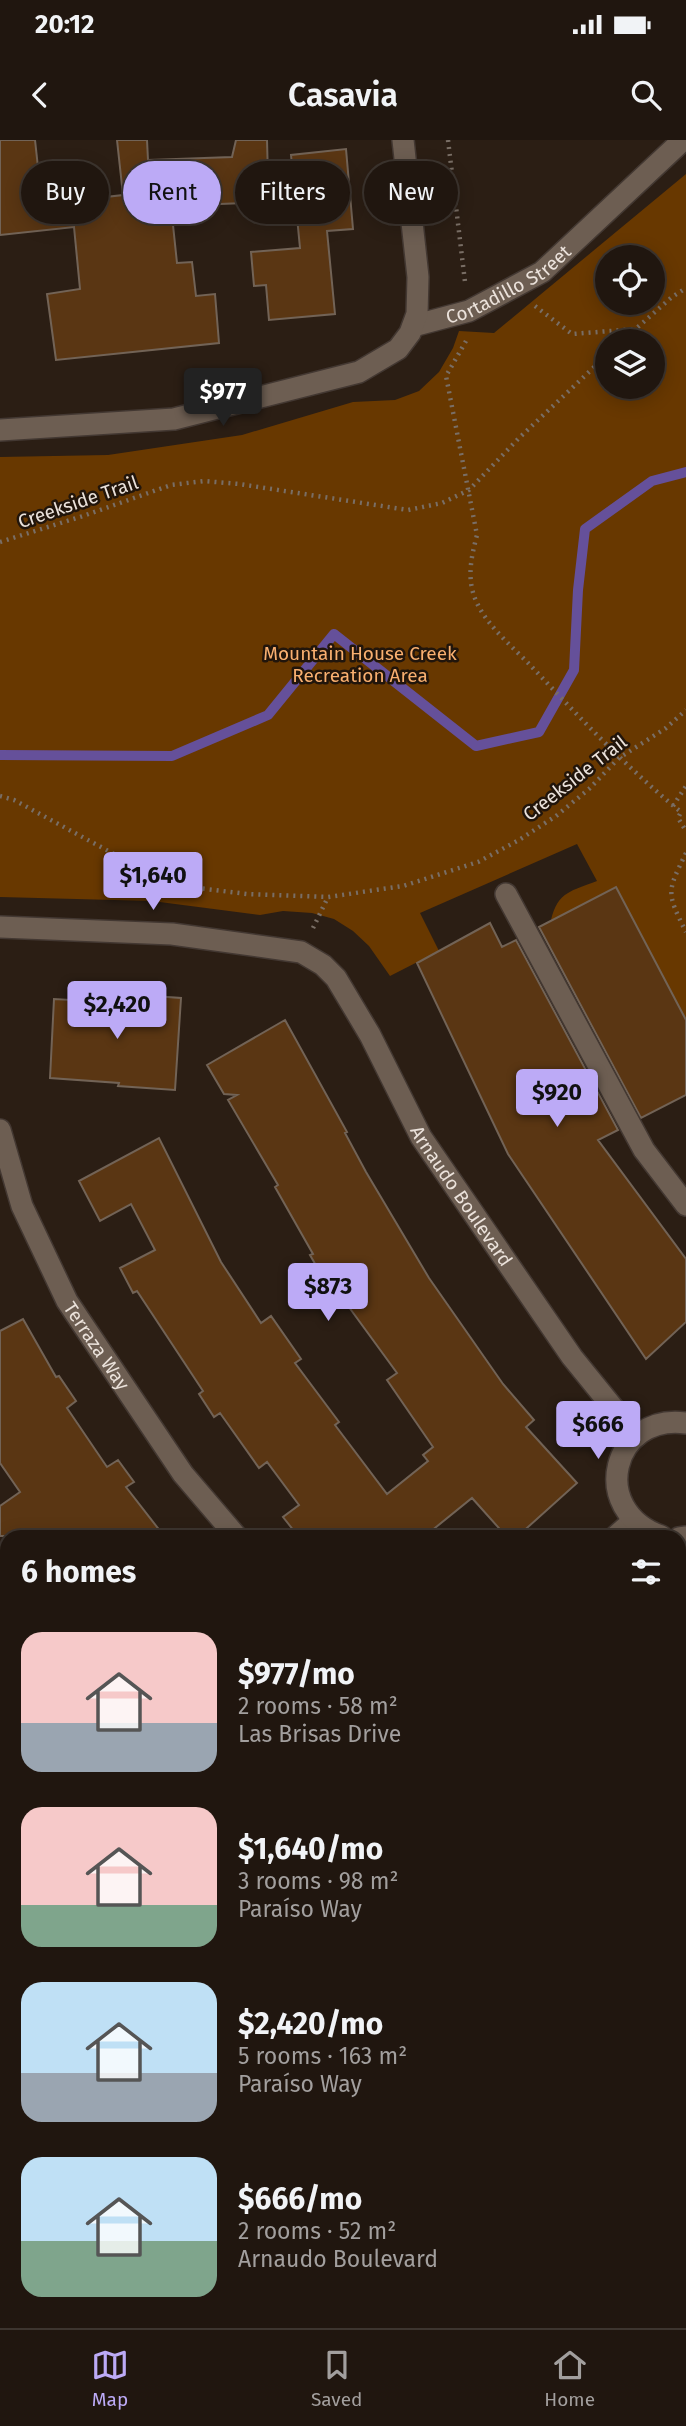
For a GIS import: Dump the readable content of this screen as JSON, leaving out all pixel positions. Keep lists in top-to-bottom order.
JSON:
{
  "streets": {
    "street": ["Cortadillo Street", "Arnaudo Boulevard", "Terraza Way"],
    "path": ["Creekside Trail"]
  },
  "parks": ["Mountain House Creek Recreation Area"],
  "page": {
    "status": "20:12",
    "header": "Casavia",
    "chip": [
      "Buy",
      "Rent",
      "Filters",
      "New"
    ],
    "price": [
      "$977",
      "$1,640",
      "$2,420",
      "$920",
      "$873",
      "$666"
    ],
    "heading": "6 homes",
    "list": [
      {
        "name": "$977/mo",
        "note": "2 rooms · 58 m² · Las Brisas Drive"
      },
      {
        "name": "$1,640/mo",
        "note": "3 rooms · 98 m² · Paraíso Way"
      },
      {
        "name": "$2,420/mo",
        "note": "5 rooms · 163 m² · Paraíso Way"
      },
      {
        "name": "$666/mo",
        "note": "2 rooms · 52 m² · Arnaudo Boulevard"
      }
    ],
    "tabs": ["Map", "Saved", "Home"]
  }
}
